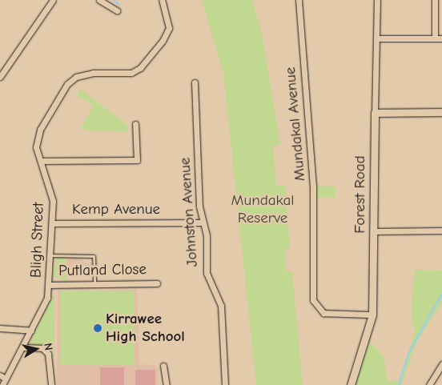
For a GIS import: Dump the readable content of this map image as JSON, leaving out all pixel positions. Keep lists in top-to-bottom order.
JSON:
{
  "streets": {
    "street": [
      "Mundakal Avenue",
      "Forest Road",
      "Kemp Avenue",
      "Johnston Avenue",
      "Bligh Street",
      "Putland Close"
    ]
  },
  "crossings": [
    ["Mundakal Avenue", "Forest Road"],
    ["Kemp Avenue", "Johnston Avenue"],
    ["Kemp Avenue", "Bligh Street"],
    ["Bligh Street", "Putland Close"]
  ],
  "parks": ["Mundakal Reserve"],
  "places": ["Kirrawee High School"],
  "north": "right"
}
